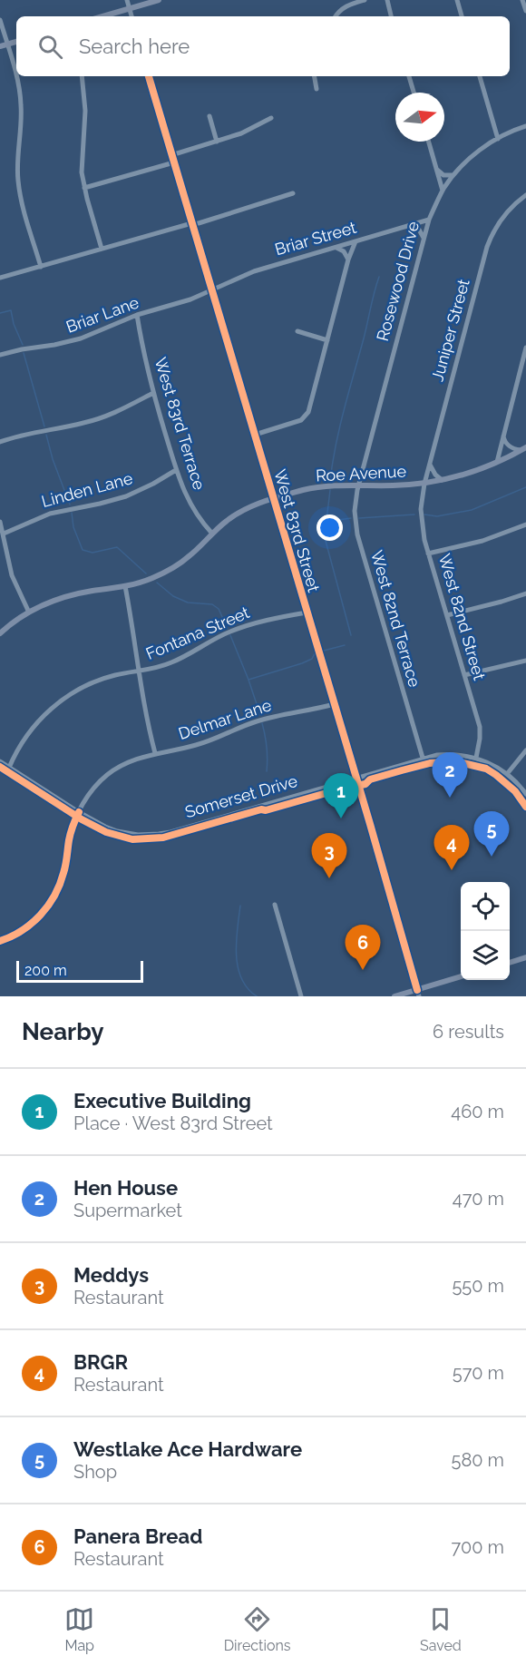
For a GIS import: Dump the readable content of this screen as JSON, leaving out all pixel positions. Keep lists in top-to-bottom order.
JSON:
{
  "streets": {
    "main road": ["Roe Avenue"],
    "street": [
      "Briar Street",
      "Rosewood Drive",
      "Briar Lane",
      "Juniper Street",
      "West 83rd Terrace",
      "Linden Lane",
      "West 83rd Street",
      "West 82nd Street",
      "West 82nd Terrace",
      "Fontana Street",
      "Delmar Lane",
      "Somerset Drive"
    ]
  },
  "crossings": [
    ["Briar Street", "Rosewood Drive"],
    ["Briar Street", "Briar Lane"],
    ["Briar Street", "West 83rd Street"],
    ["Rosewood Drive", "Roe Avenue"],
    ["Rosewood Drive", "West 82nd Terrace"],
    ["Briar Lane", "West 83rd Terrace"],
    ["Briar Lane", "West 83rd Street"],
    ["Juniper Street", "Roe Avenue"],
    ["Juniper Street", "West 82nd Street"],
    ["West 83rd Terrace", "Roe Avenue"],
    ["West 83rd Terrace", "Linden Lane"],
    ["Roe Avenue", "West 83rd Street"],
    ["Roe Avenue", "West 82nd Street"],
    ["Roe Avenue", "West 82nd Terrace"],
    ["West 83rd Street", "Fontana Street"],
    ["West 83rd Street", "Delmar Lane"],
    ["West 83rd Street", "Somerset Drive"],
    ["West 82nd Street", "Somerset Drive"],
    ["West 82nd Terrace", "Somerset Drive"],
    ["Fontana Street", "Somerset Drive"],
    ["Delmar Lane", "Somerset Drive"]
  ],
  "scale_bar": "200 m",
  "north": "right",
  "page": {
    "search": "Search here",
    "pins": [
      "2",
      "1",
      "5",
      "4",
      "3",
      "6"
    ],
    "scale": "200 m",
    "heading": ["Nearby", "6 results"],
    "list": [
      {
        "mark": "1",
        "name": "Executive Building",
        "note": "Place · West 83rd Street",
        "value": "460 m"
      },
      {
        "mark": "2",
        "name": "Hen House",
        "note": "Supermarket",
        "value": "470 m"
      },
      {
        "mark": "3",
        "name": "Meddys",
        "note": "Restaurant",
        "value": "550 m"
      },
      {
        "mark": "4",
        "name": "BRGR",
        "note": "Restaurant",
        "value": "570 m"
      },
      {
        "mark": "5",
        "name": "Westlake Ace Hardware",
        "note": "Shop",
        "value": "580 m"
      },
      {
        "mark": "6",
        "name": "Panera Bread",
        "note": "Restaurant",
        "value": "700 m"
      }
    ],
    "nav": ["Map", "Directions", "Saved"]
  }
}
